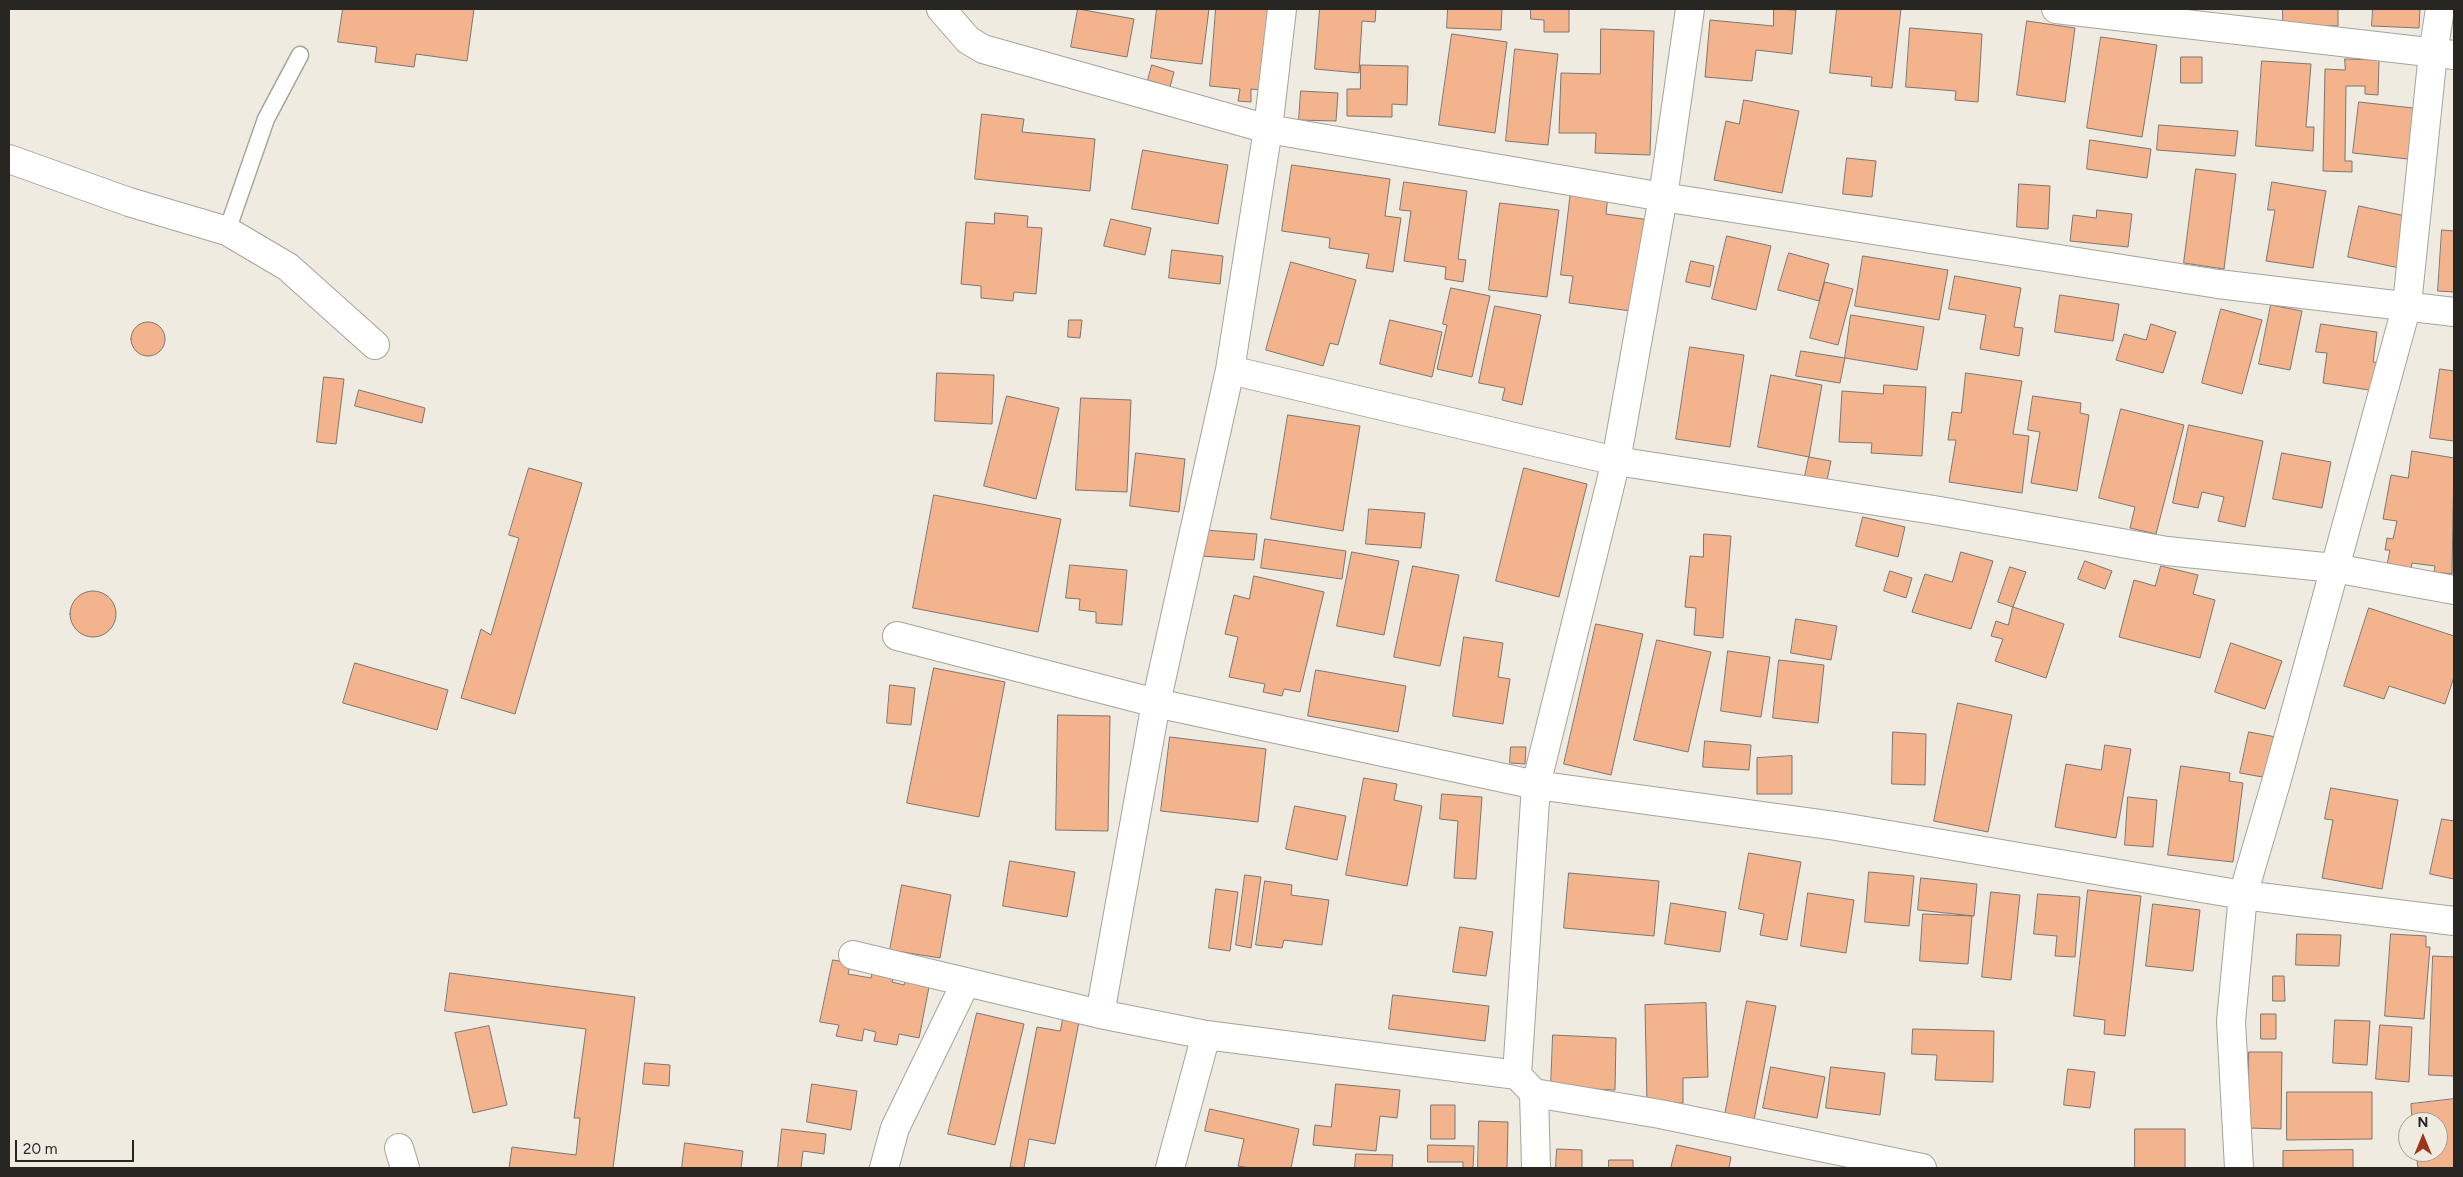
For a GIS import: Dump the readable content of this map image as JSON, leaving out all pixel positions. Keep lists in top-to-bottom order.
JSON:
{
  "scale_bar": "20 m",
  "north": "top"
}
